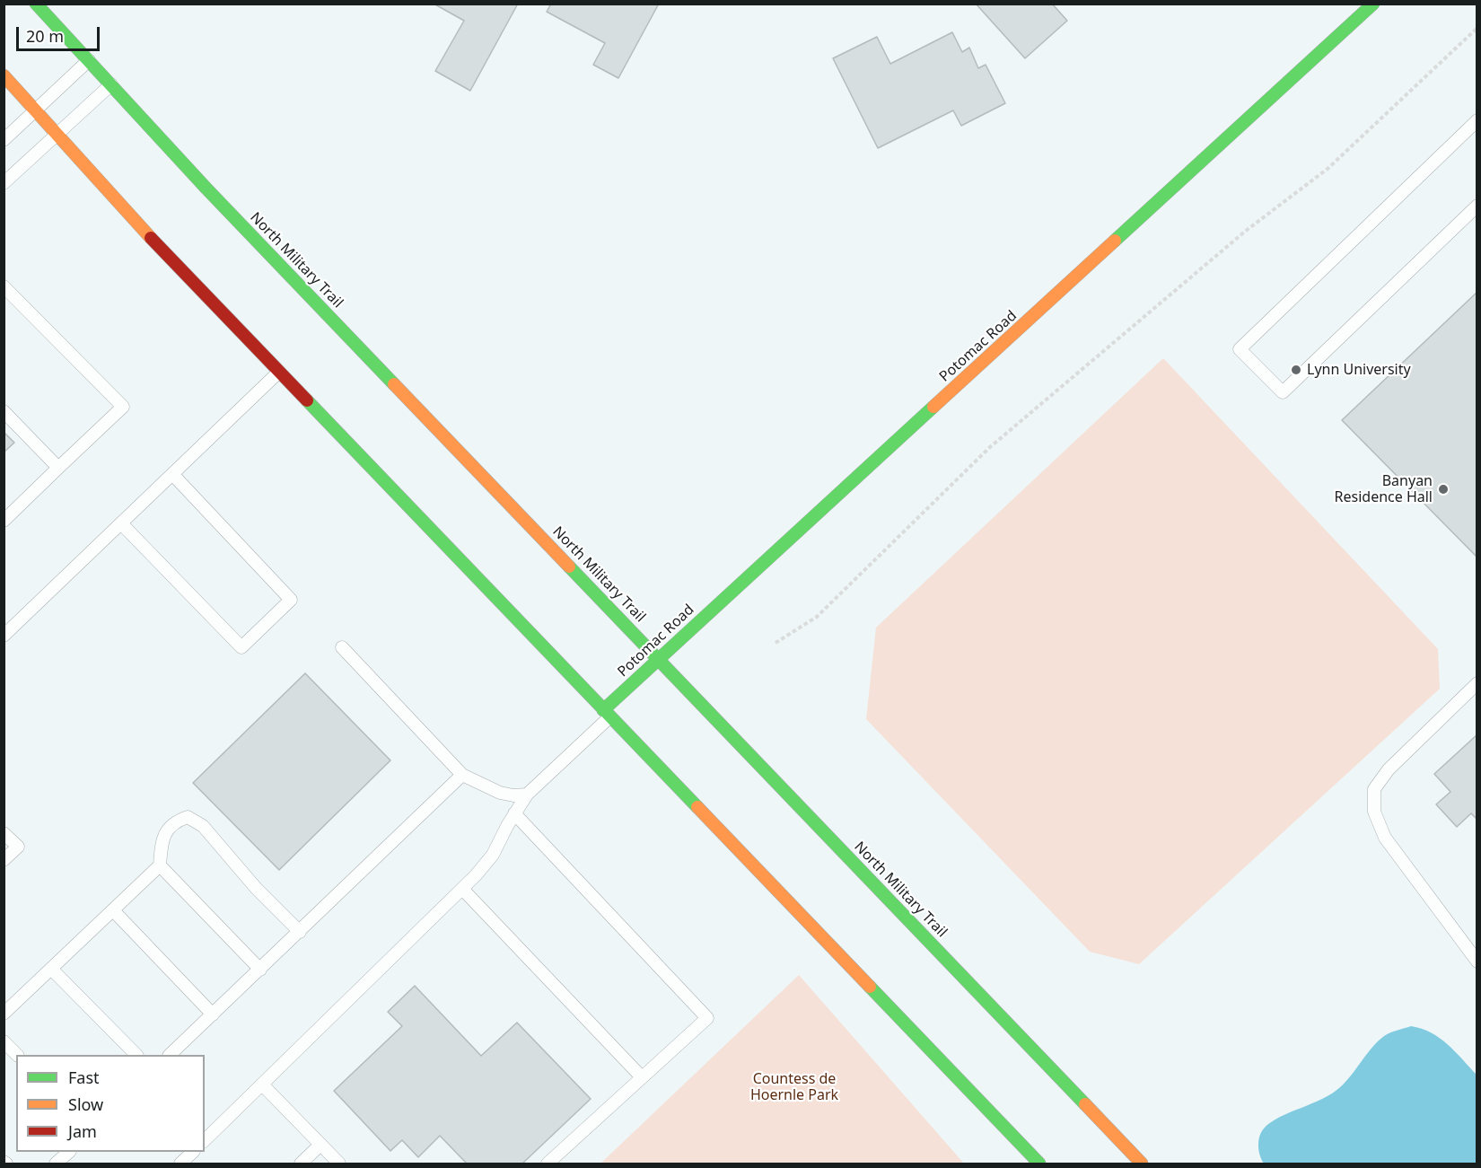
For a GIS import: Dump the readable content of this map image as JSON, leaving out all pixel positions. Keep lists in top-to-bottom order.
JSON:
{
  "streets": {
    "main road": ["North Military Trail", "Potomac Road"]
  },
  "crossings": [
    ["North Military Trail", "Potomac Road"]
  ],
  "parks": ["Countess de Hoernle Park"],
  "places": ["Lynn University", "Banyan Residence Hall"],
  "legend": ["Fast", "Slow", "Jam"],
  "scale_bar": "20 m"
}
